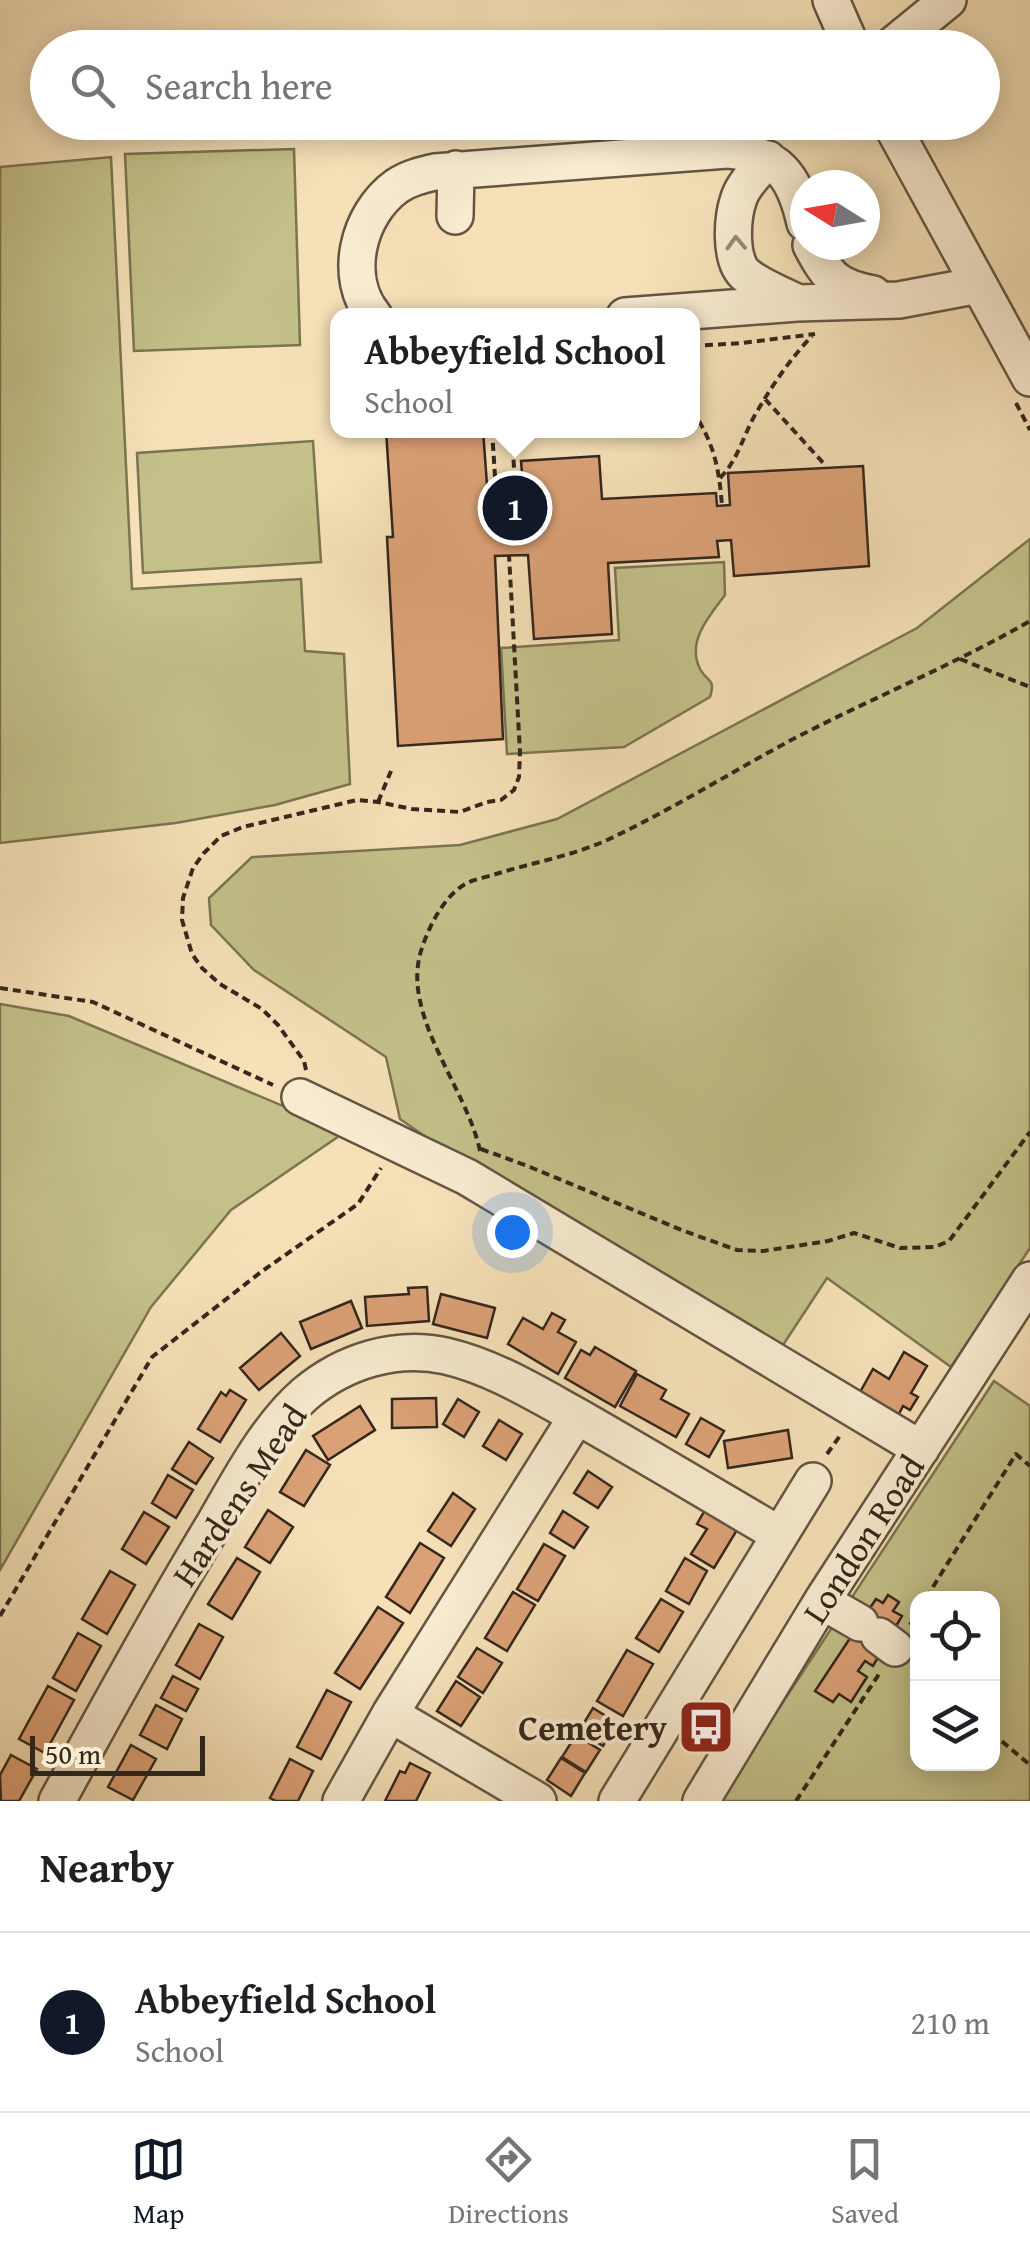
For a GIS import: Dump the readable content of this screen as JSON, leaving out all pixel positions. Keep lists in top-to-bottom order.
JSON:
{
  "streets": {
    "street": ["Hardens Mead", "London Road"]
  },
  "crossings": [
    ["Hardens Mead", "London Road"]
  ],
  "places": {
    "bus stop": ["Cemetery"]
  },
  "scale_bar": "50 m",
  "north": "left",
  "page": {
    "search": "Search here",
    "popup": ["Abbeyfield School", "School"],
    "pins": "1",
    "scale": "50 m",
    "heading": "Nearby",
    "list": [
      {
        "mark": "1",
        "name": "Abbeyfield School",
        "note": "School",
        "value": "210 m"
      }
    ],
    "nav": ["Map", "Directions", "Saved"]
  }
}
